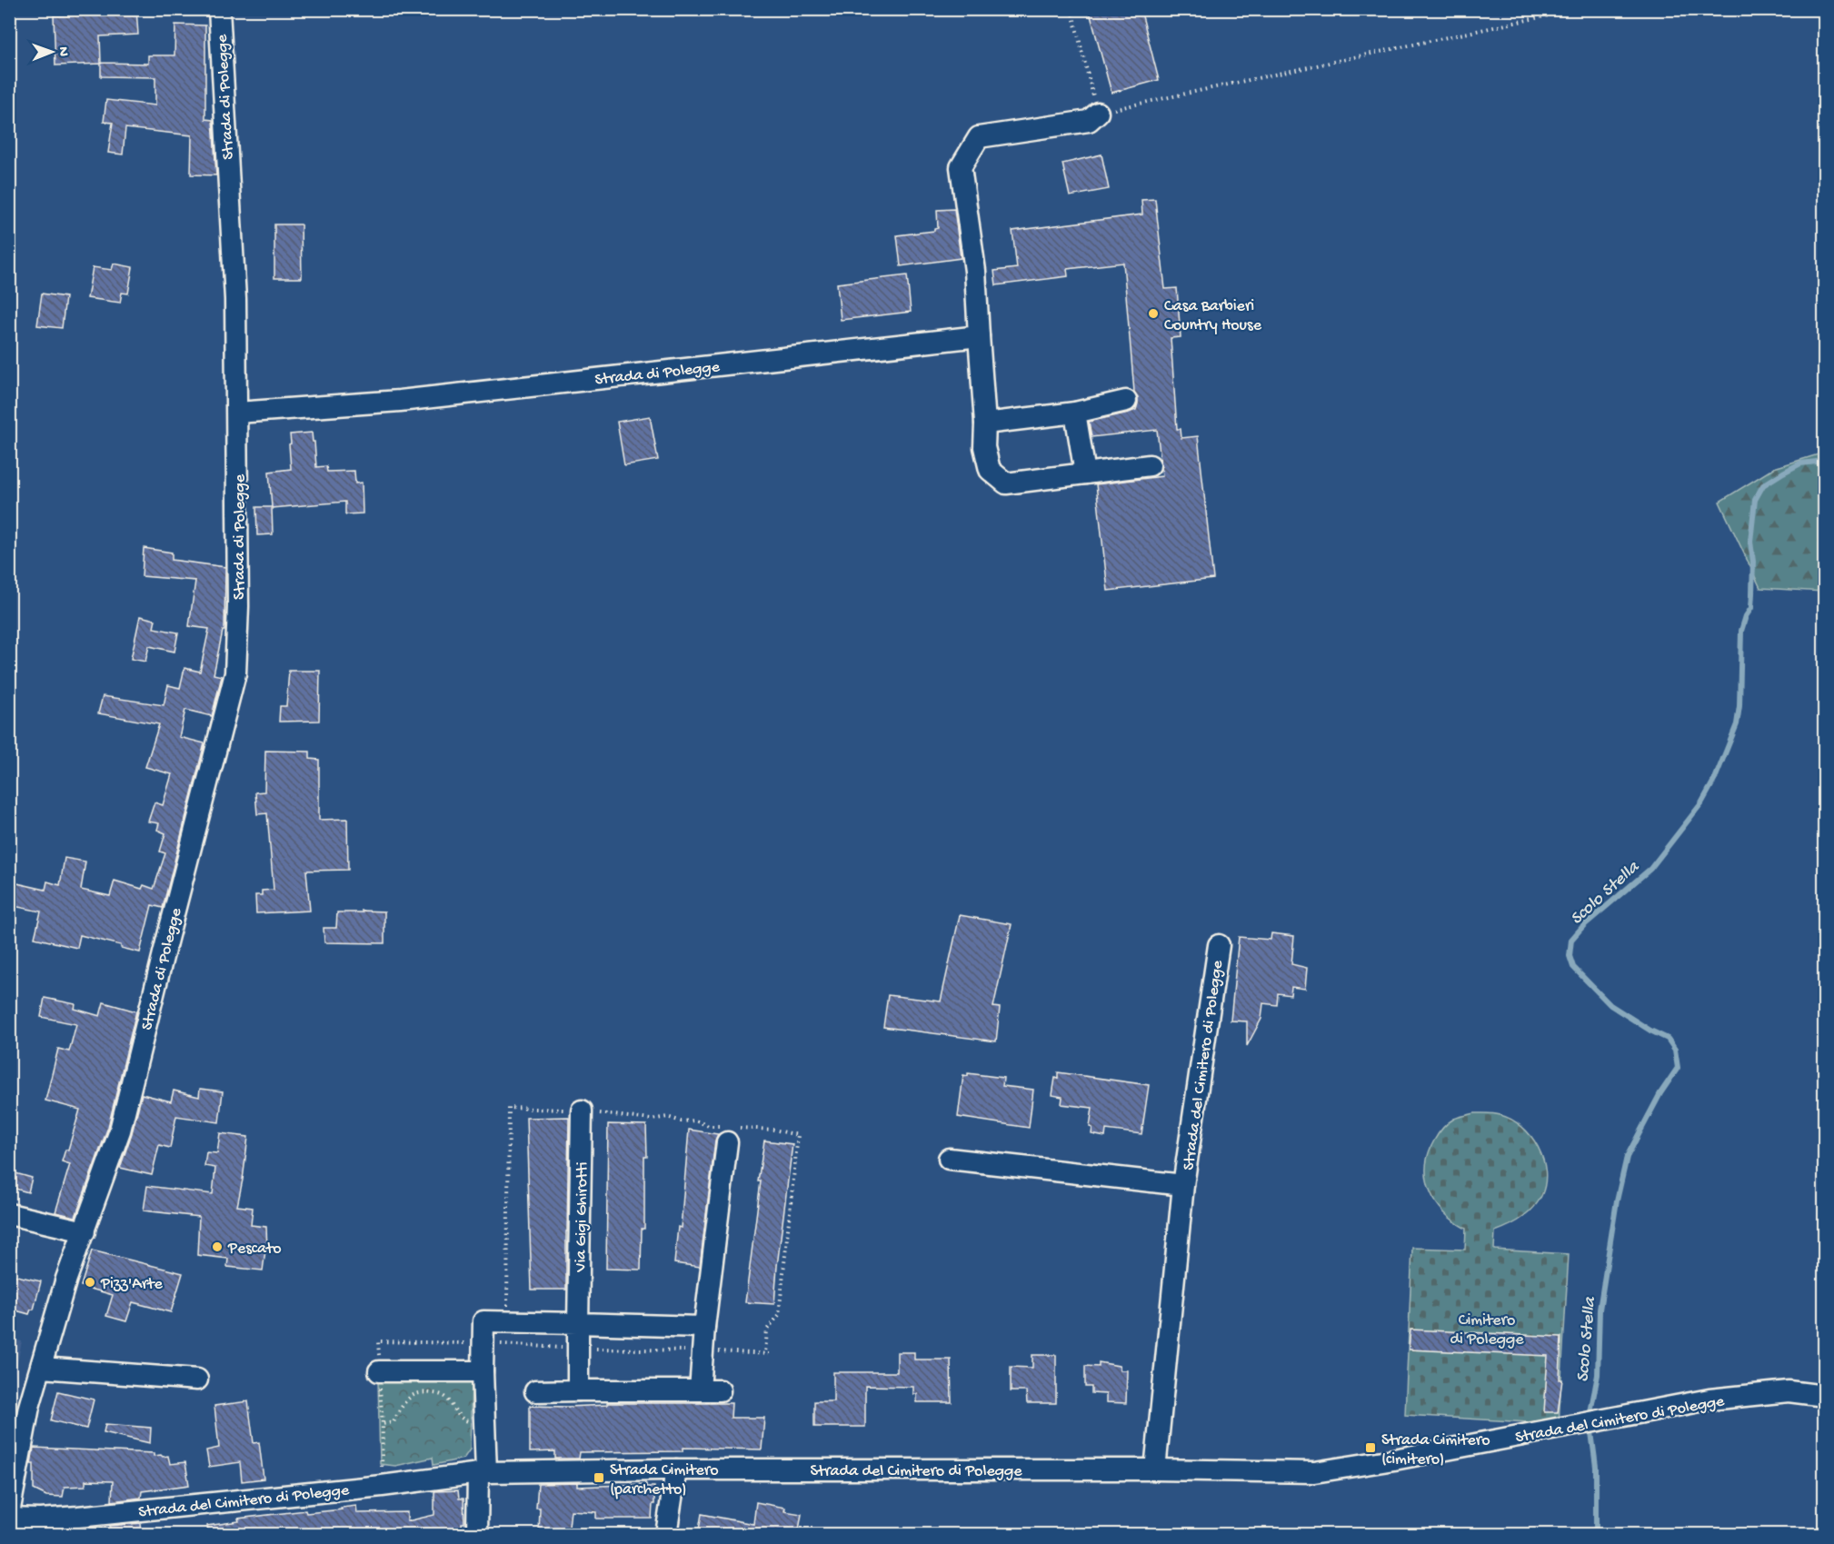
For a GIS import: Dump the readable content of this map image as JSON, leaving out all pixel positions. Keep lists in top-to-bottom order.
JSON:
{
  "streets": {
    "street": ["Strada di Polegge", "Strada del Cimitero di Polegge", "Via Gigi Ghirotti"]
  },
  "water": ["Scolo Stella"],
  "parks": ["Cimitero di Polegge"],
  "places": {
    "other": ["Casa Barbieri Country House", "Pescato", "Pizz'Arte"],
    "transit": ["Strada Cimitero (cimitero)", "Strada Cimitero (parchetto)"]
  },
  "north": "right"
}
